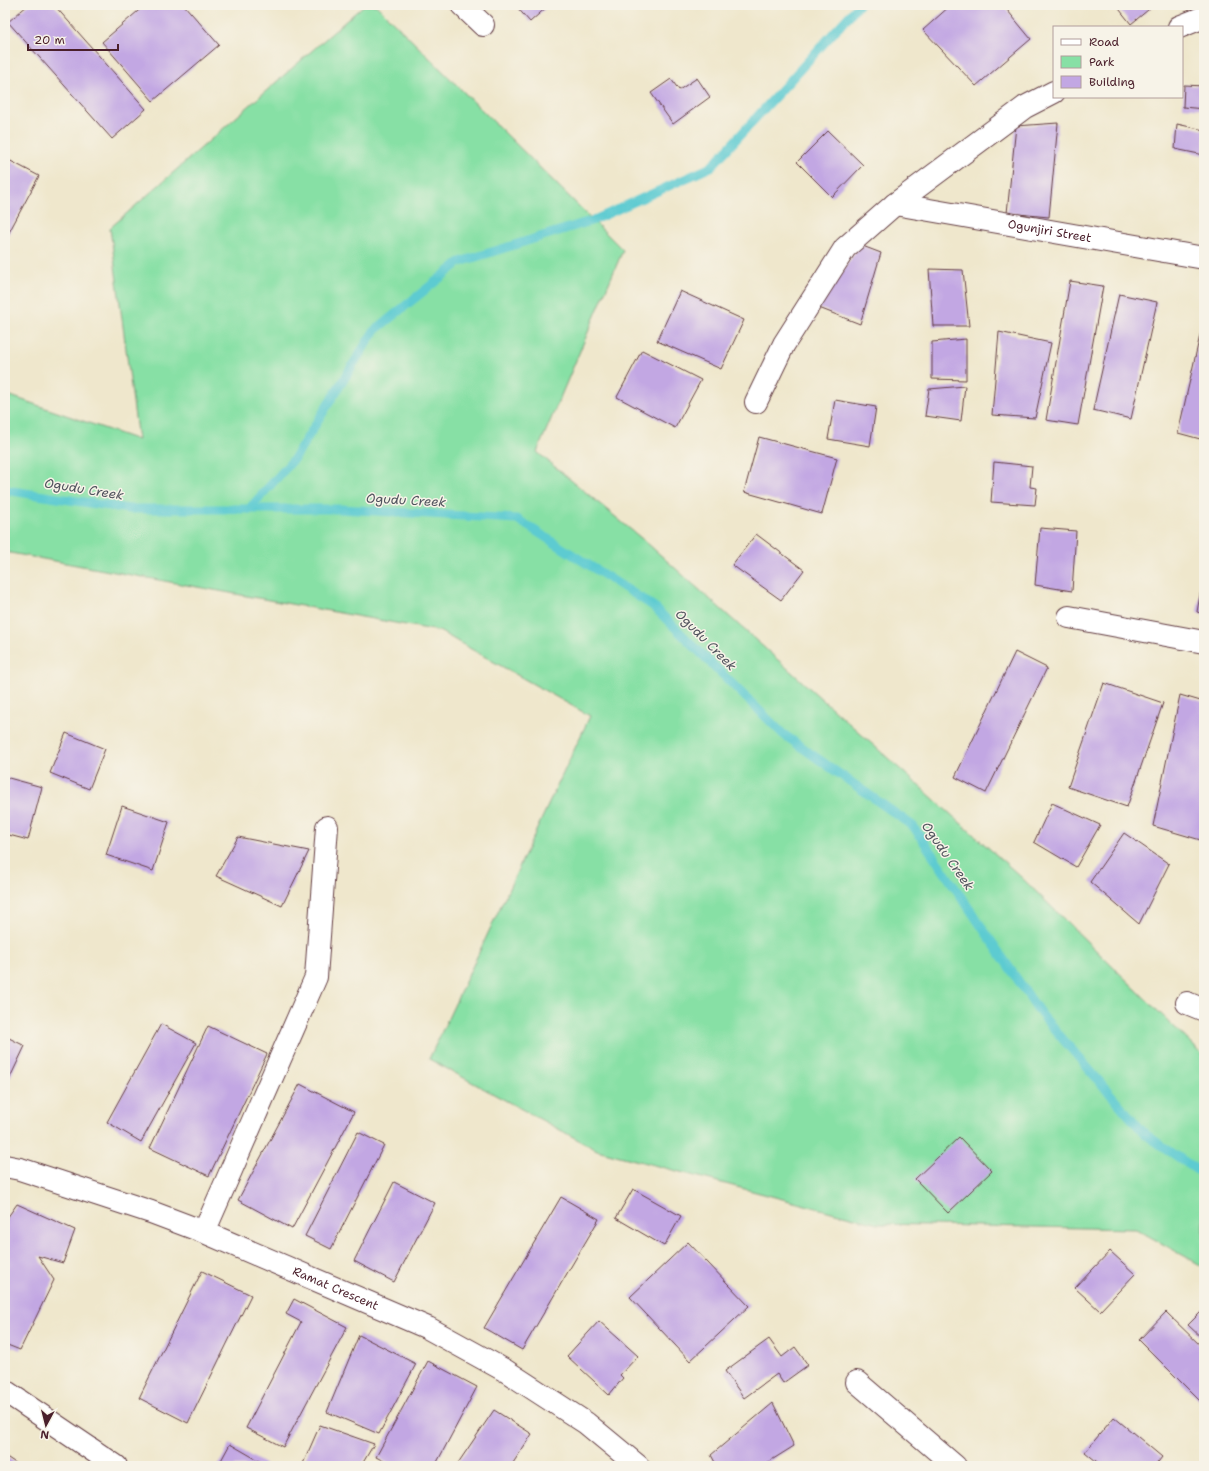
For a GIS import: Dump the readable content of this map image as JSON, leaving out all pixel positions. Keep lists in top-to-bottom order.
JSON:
{
  "streets": {
    "street": ["Ogunjiri Street", "Ramat Crescent"]
  },
  "water": ["Ogudu Creek"],
  "legend": ["Road", "Park", "Building"],
  "scale_bar": "20 m",
  "north": "bottom"
}
